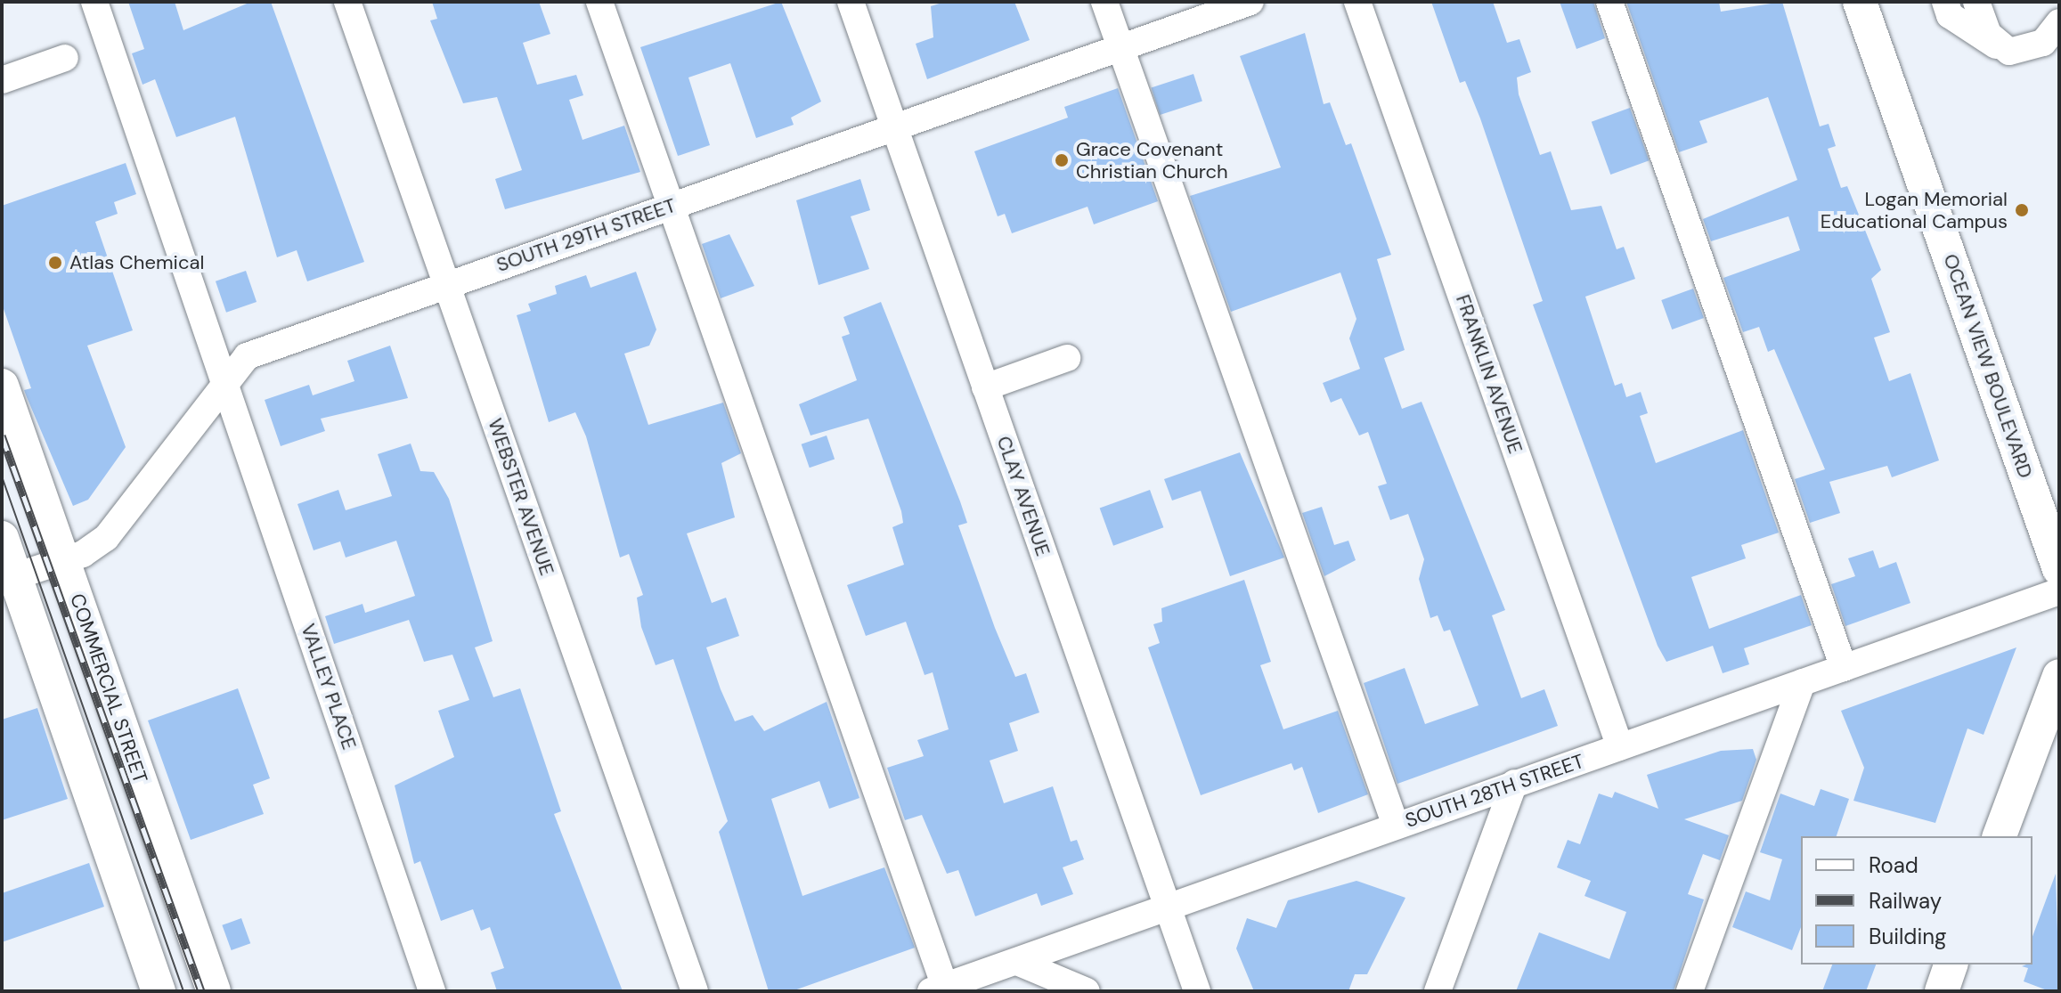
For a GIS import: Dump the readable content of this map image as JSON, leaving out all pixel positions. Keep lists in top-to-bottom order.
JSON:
{
  "streets": {
    "main road": ["OCEAN VIEW BOULEVARD", "COMMERCIAL STREET"],
    "street": [
      "SOUTH 29TH STREET",
      "FRANKLIN AVENUE",
      "CLAY AVENUE",
      "WEBSTER AVENUE",
      "VALLEY PLACE",
      "SOUTH 28TH STREET"
    ]
  },
  "crossings": [
    ["SOUTH 29TH STREET", "CLAY AVENUE"],
    ["SOUTH 29TH STREET", "WEBSTER AVENUE"],
    ["SOUTH 29TH STREET", "VALLEY PLACE"],
    ["SOUTH 29TH STREET", "COMMERCIAL STREET"],
    ["FRANKLIN AVENUE", "SOUTH 28TH STREET"],
    ["CLAY AVENUE", "SOUTH 28TH STREET"]
  ],
  "places": ["Grace Covenant Christian Church", "Logan Memorial Educational Campus", "Atlas Chemical"],
  "legend": ["Road", "Railway", "Building"]
}
